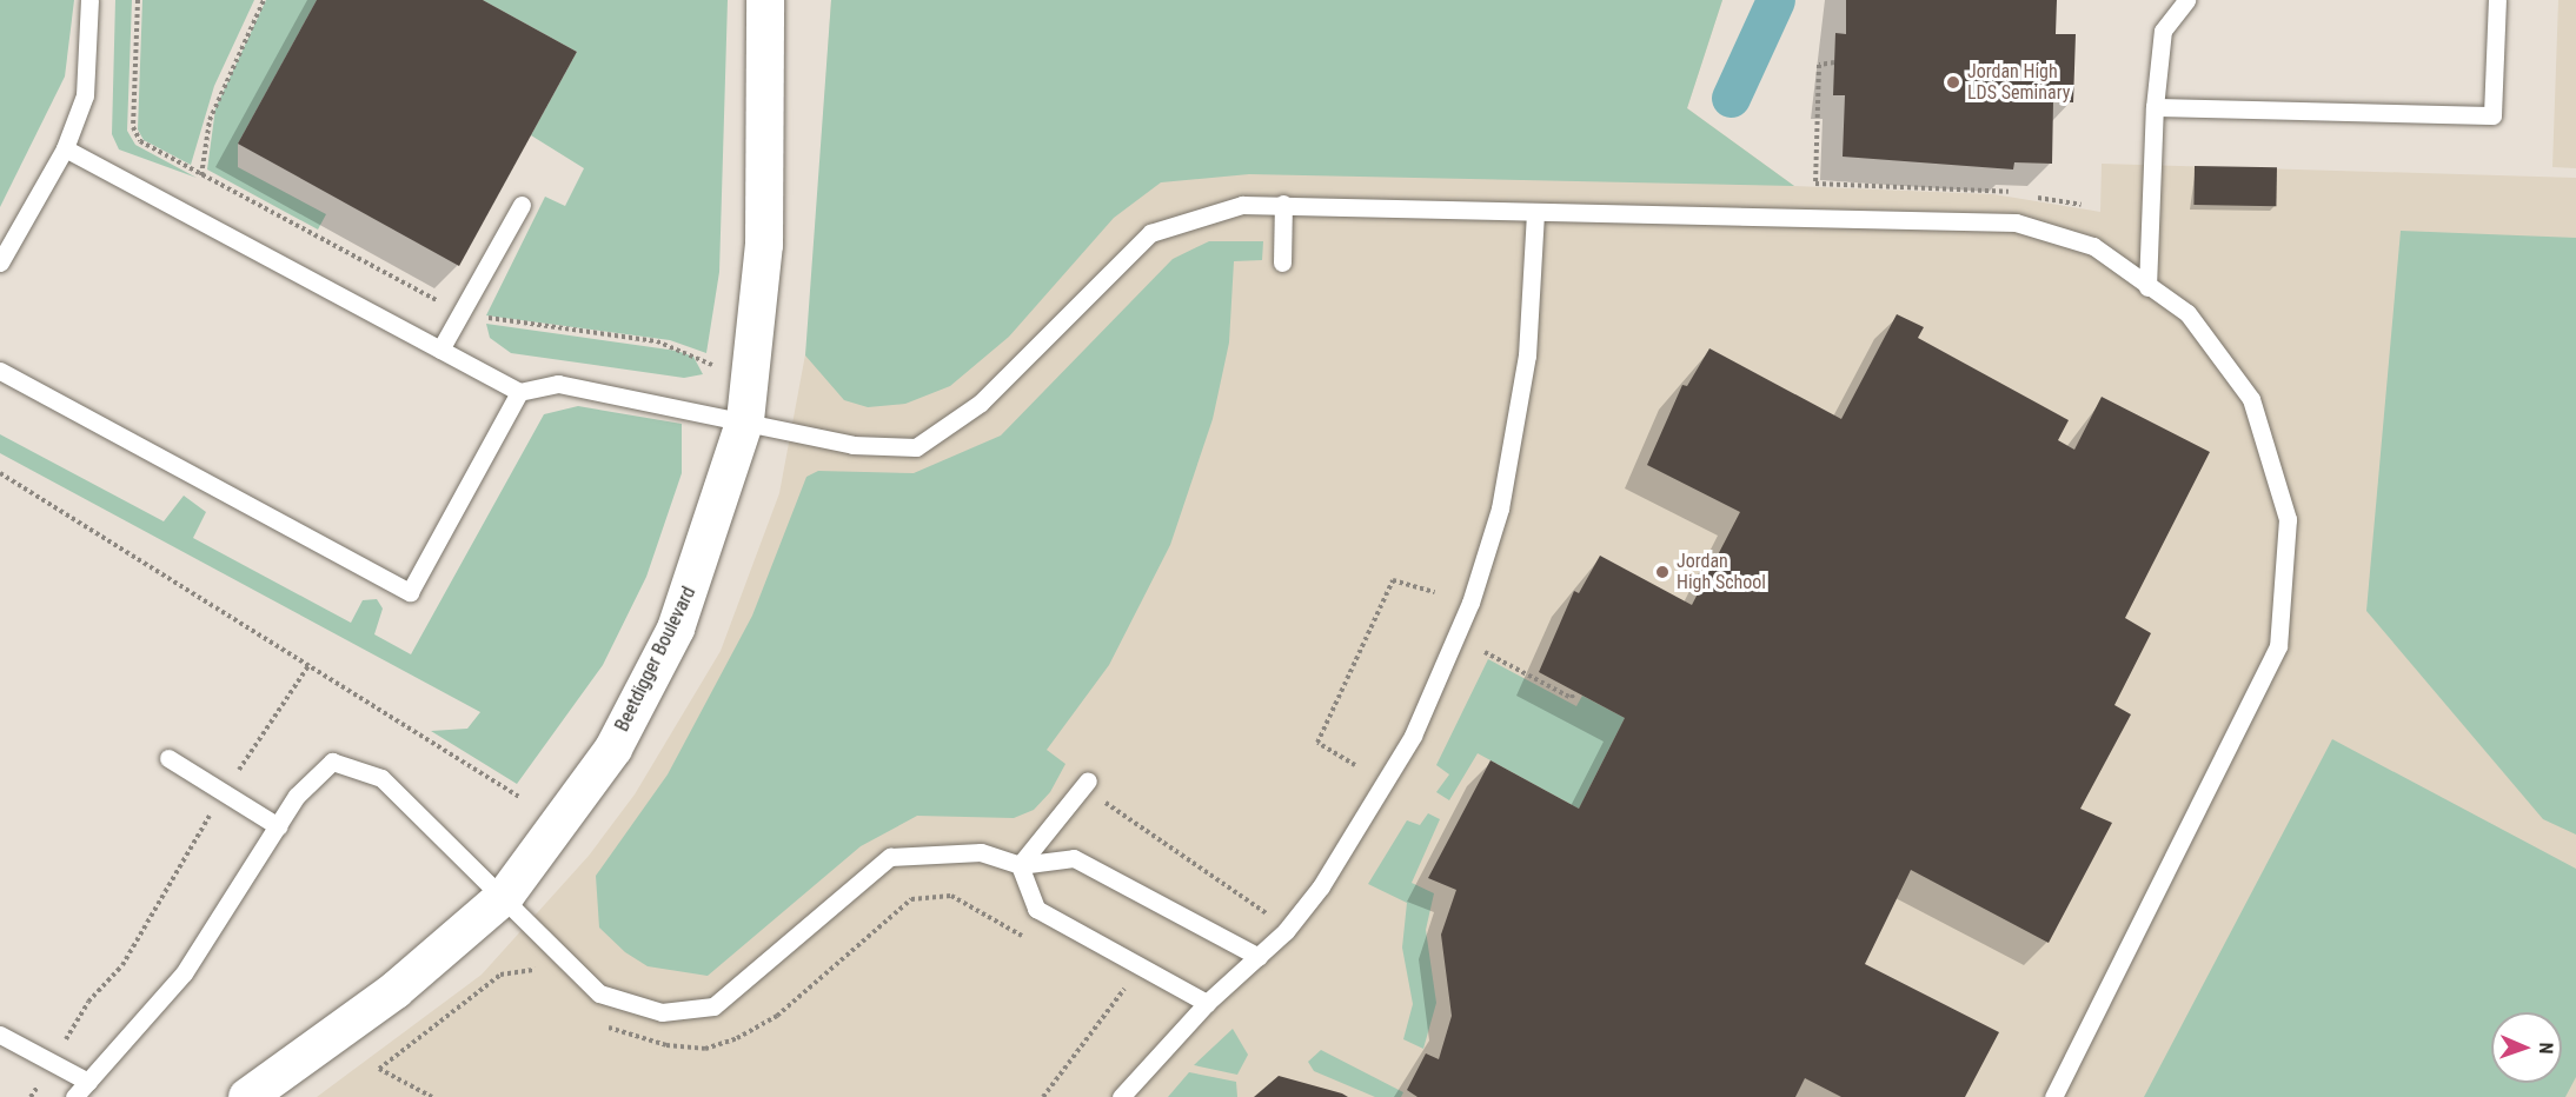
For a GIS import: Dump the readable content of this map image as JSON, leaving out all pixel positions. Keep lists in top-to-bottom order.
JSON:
{
  "streets": {
    "street": ["Beetdigger Boulevard"]
  },
  "places": ["Jordan High LDS Seminary", "Jordan High School"],
  "north": "right"
}
